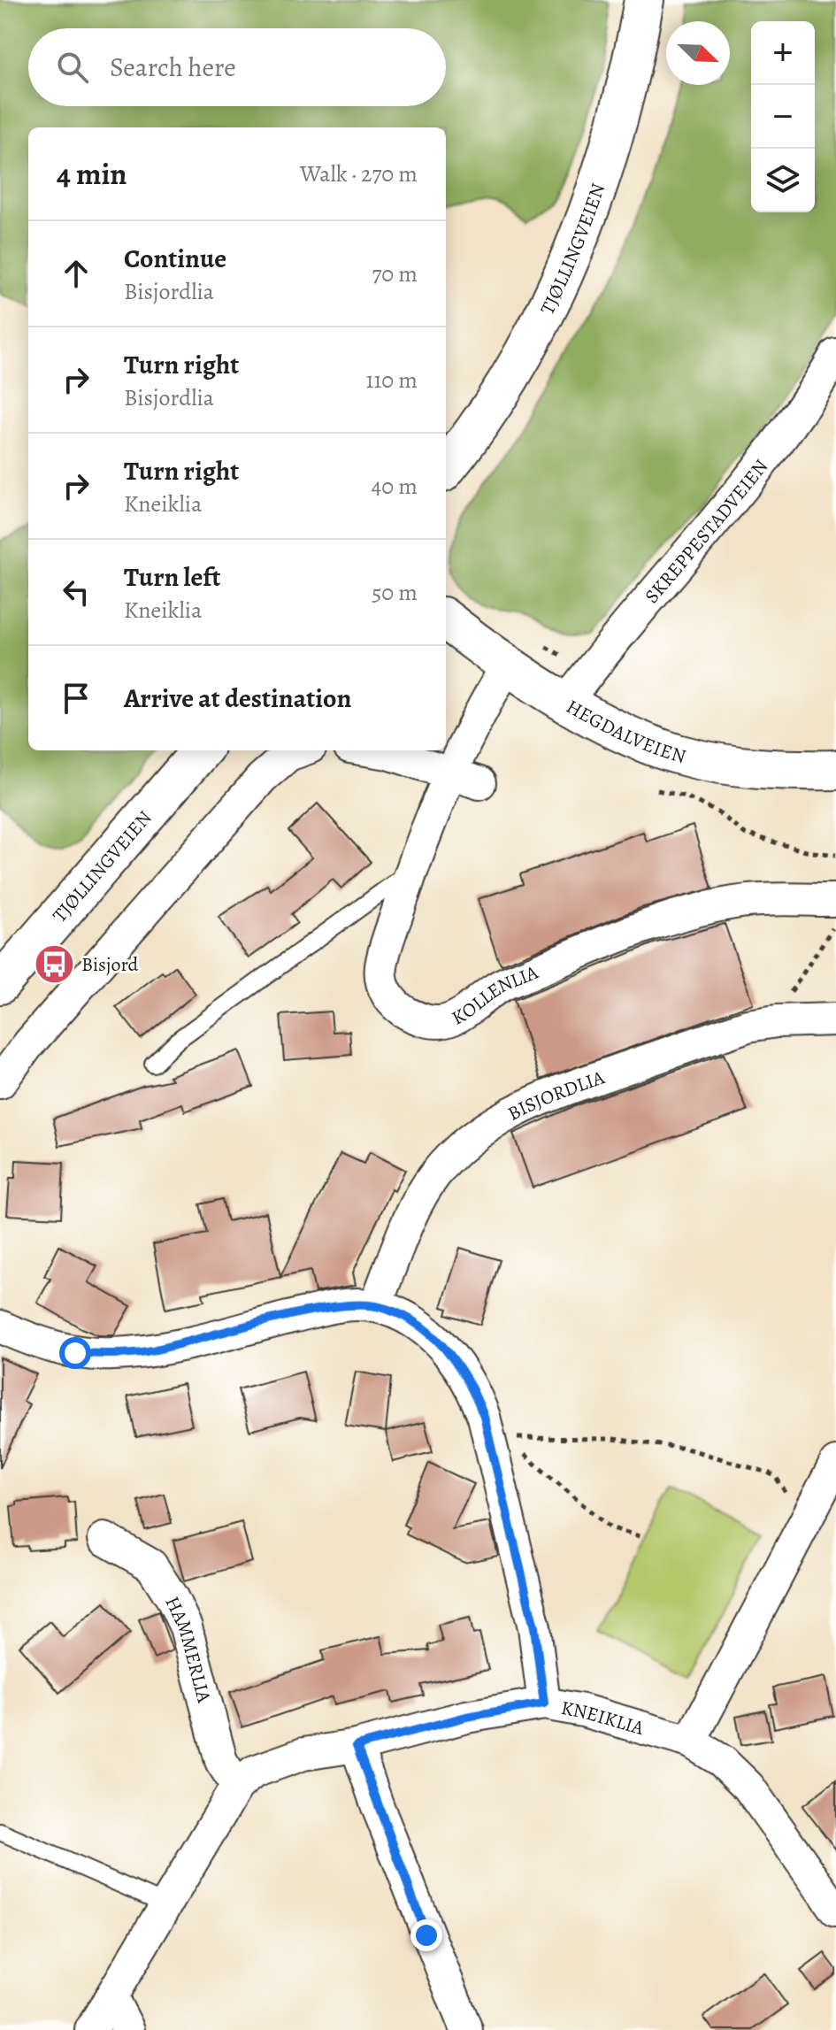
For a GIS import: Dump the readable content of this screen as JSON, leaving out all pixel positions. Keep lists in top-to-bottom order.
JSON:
{
  "streets": {
    "main road": ["TJØLLINGVEIEN", "HEGDALVEIEN"],
    "street": [
      "SKREPPESTADVEIEN",
      "KOLLENLIA",
      "BISJORDLIA",
      "HAMMERLIA",
      "KNEIKLIA"
    ]
  },
  "crossings": [
    ["SKREPPESTADVEIEN", "HEGDALVEIEN"],
    ["HEGDALVEIEN", "KOLLENLIA"]
  ],
  "places": {
    "bus stop": ["Bisjord"]
  },
  "north": "bottom right",
  "page": {
    "map_buttons": ["+", "−"],
    "search": "Search here",
    "heading": ["4 min", "Walk · 270 m"],
    "list": [
      ["Continue", "Bisjordlia", "70 m"],
      ["Turn right", "Bisjordlia", "110 m"],
      ["Turn right", "Kneiklia", "40 m"],
      ["Turn left", "Kneiklia", "50 m"],
      "Arrive at destination"
    ]
  }
}
